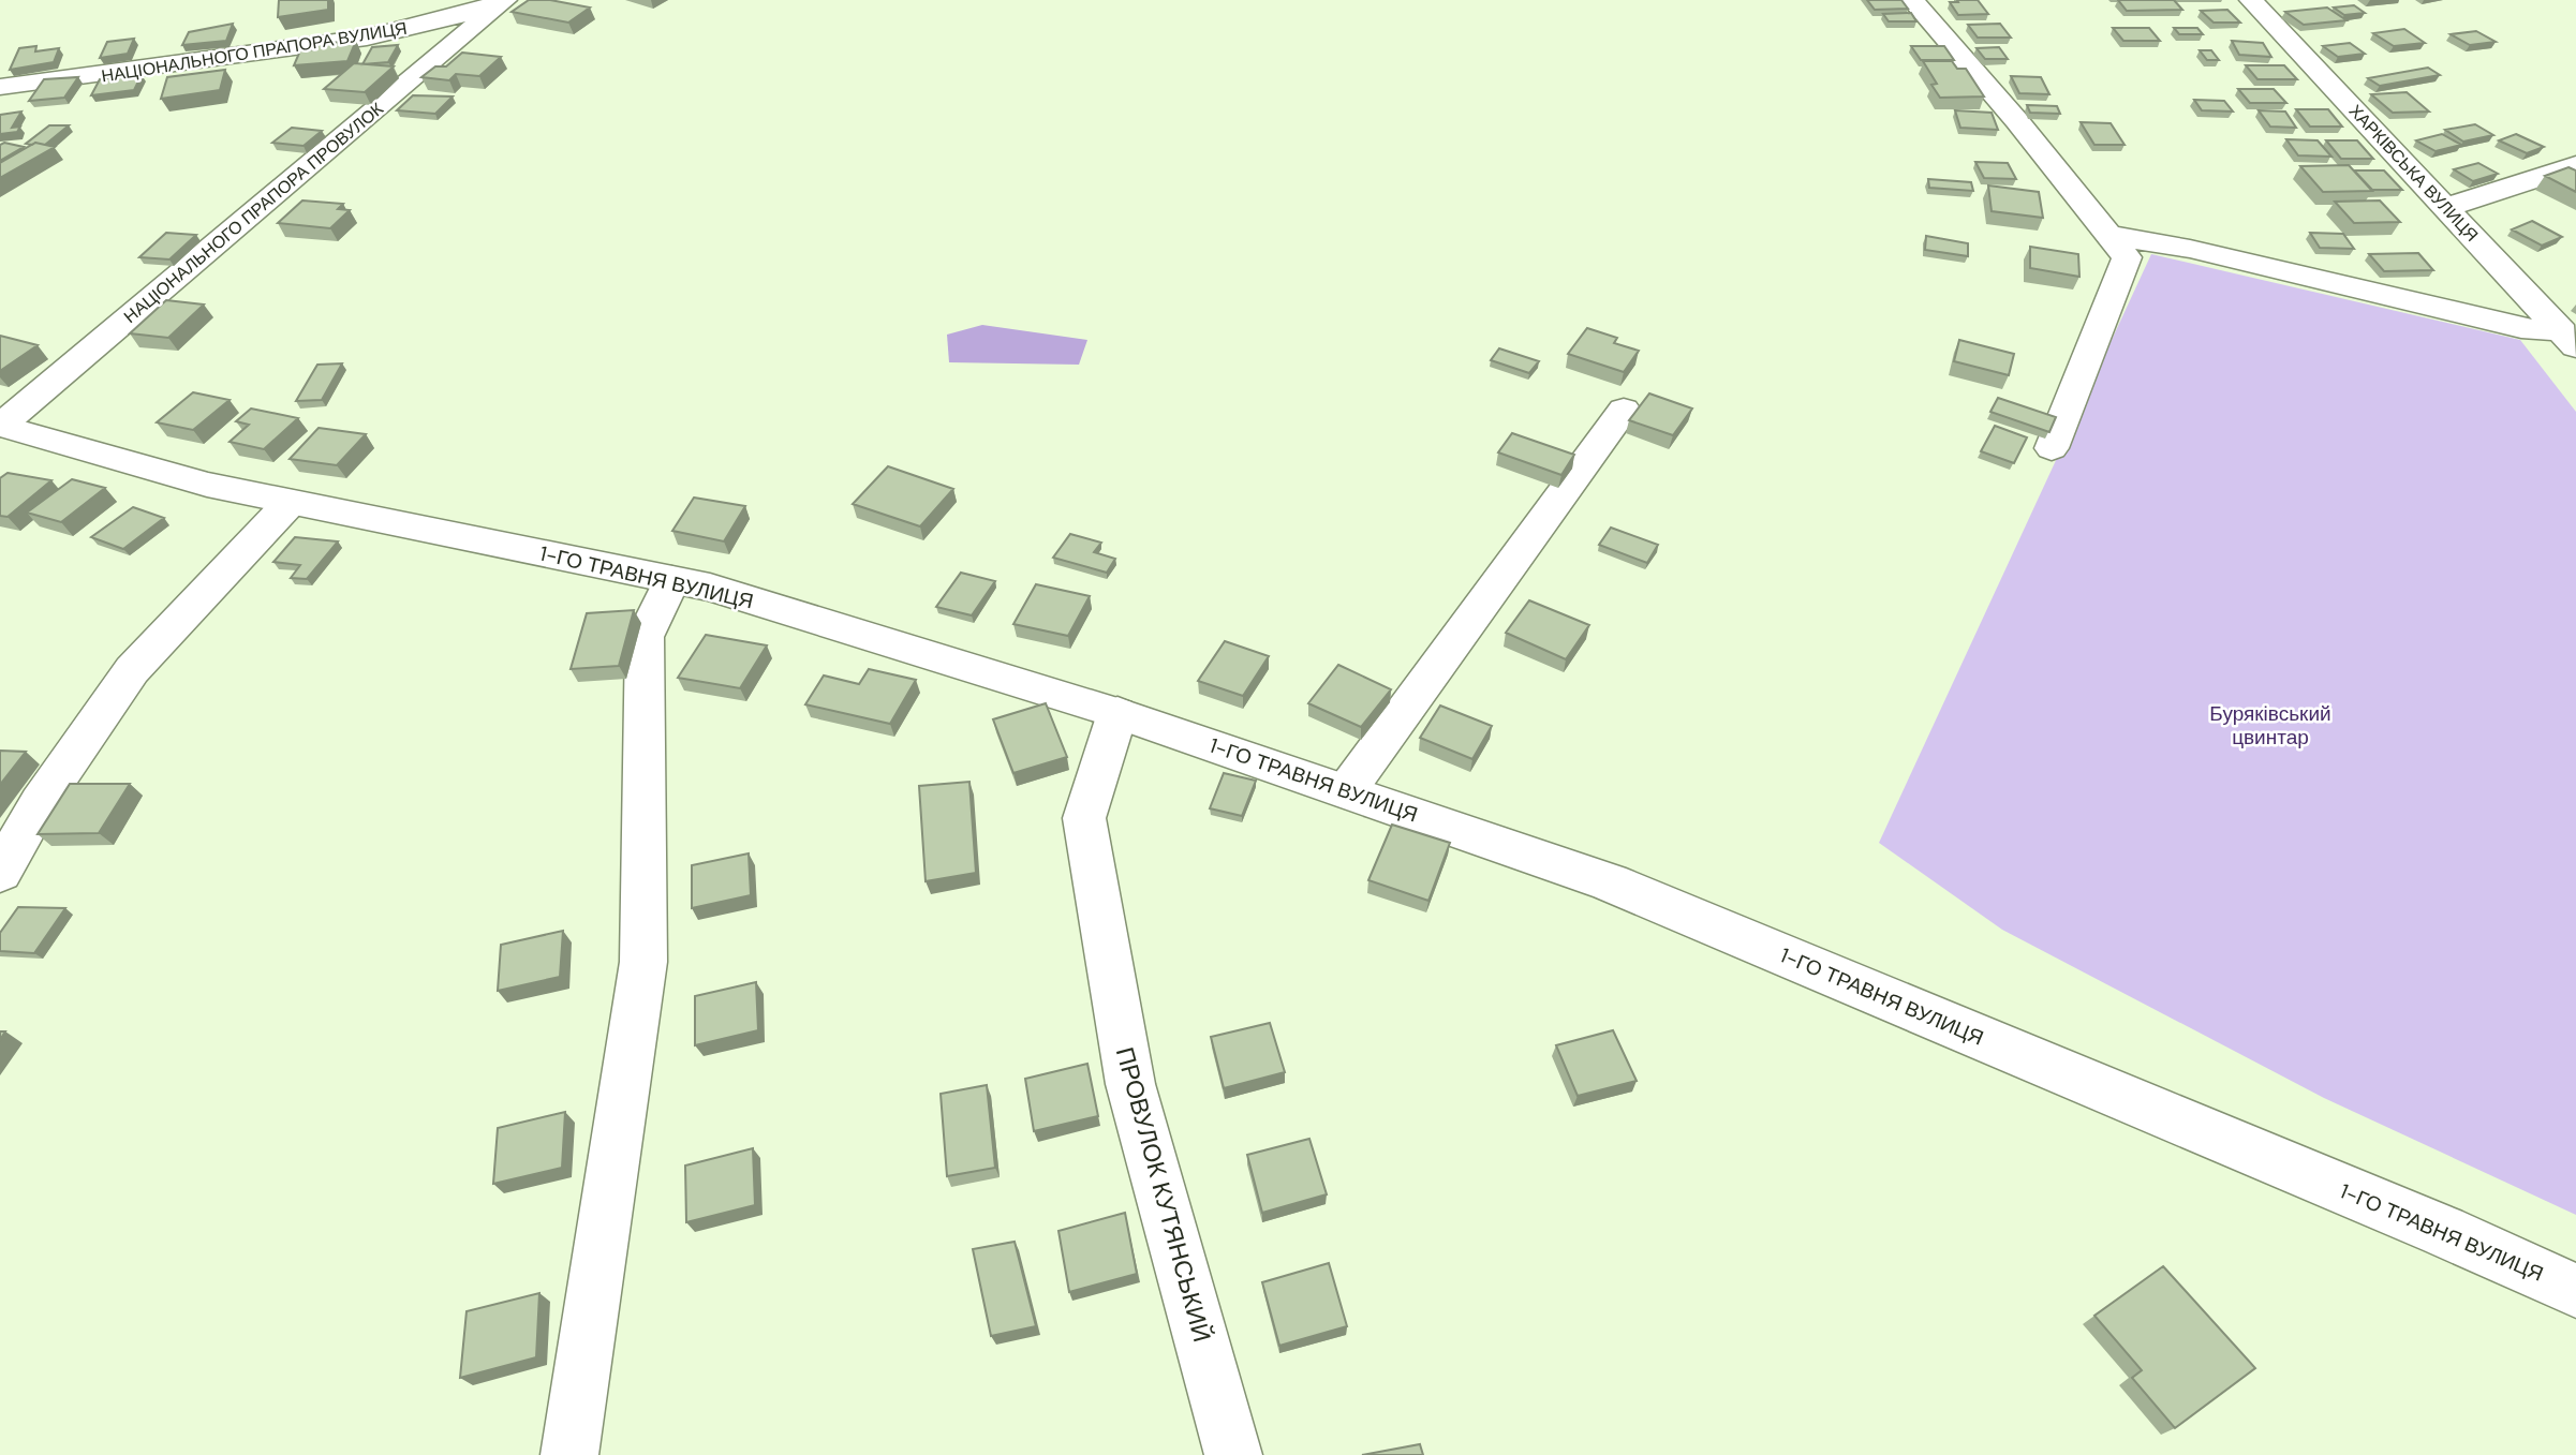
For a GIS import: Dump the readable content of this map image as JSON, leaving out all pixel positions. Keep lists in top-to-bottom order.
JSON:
{
  "streets": {
    "street": [
      "НАЦІОНАЛЬНОГО ПРАПОРА ВУЛИЦЯ",
      "ХАРКІВСЬКА ВУЛИЦЯ",
      "НАЦІОНАЛЬНОГО ПРАПОРА ПРОВУЛОК",
      "1-ГО ТРАВНЯ ВУЛИЦЯ",
      "ПРОВУЛОК КУТЯНСЬКИЙ"
    ]
  },
  "crossings": [
    ["НАЦІОНАЛЬНОГО ПРАПОРА ВУЛИЦЯ", "НАЦІОНАЛЬНОГО ПРАПОРА ПРОВУЛОК"],
    ["НАЦІОНАЛЬНОГО ПРАПОРА ПРОВУЛОК", "1-ГО ТРАВНЯ ВУЛИЦЯ"],
    ["1-ГО ТРАВНЯ ВУЛИЦЯ", "ПРОВУЛОК КУТЯНСЬКИЙ"]
  ],
  "parks": ["Буряківський цвинтар"]
}
